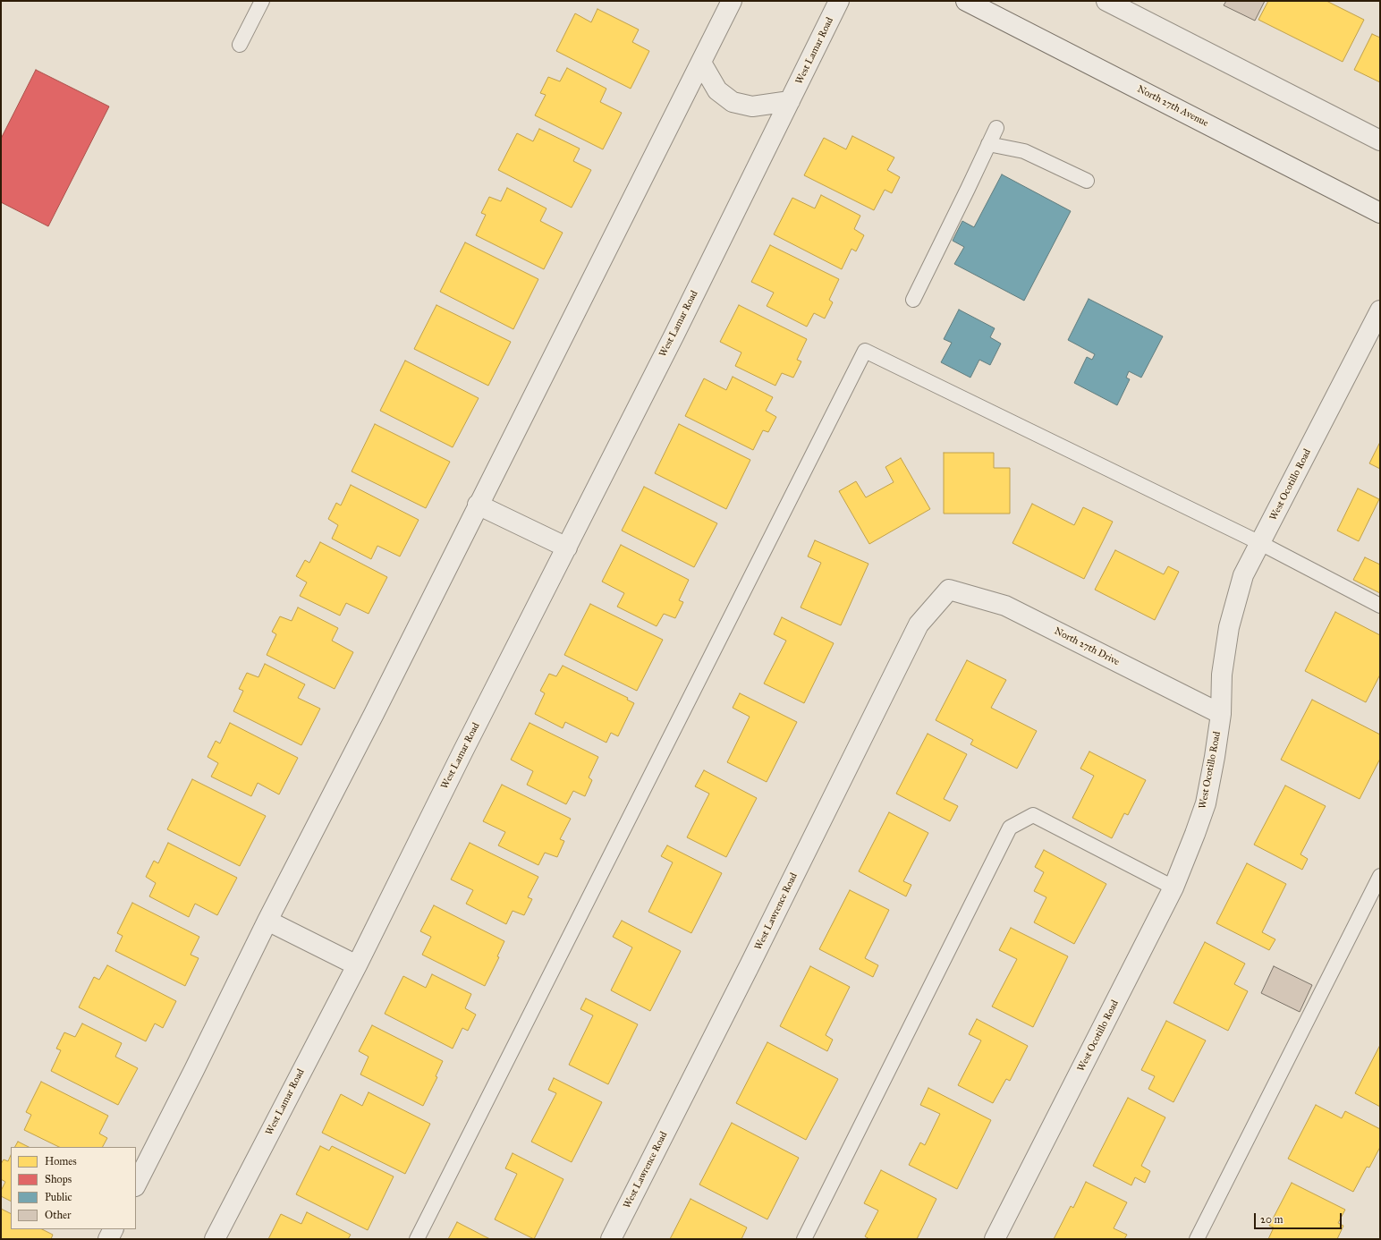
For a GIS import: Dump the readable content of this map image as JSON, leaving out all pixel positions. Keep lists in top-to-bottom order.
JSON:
{
  "streets": {
    "street": [
      "West Lamar Road",
      "North 27th Avenue",
      "West Ocotillo Road",
      "North 27th Drive",
      "West Lawrence Road"
    ]
  },
  "crossings": [
    ["West Ocotillo Road", "North 27th Drive"],
    ["North 27th Drive", "West Lawrence Road"]
  ],
  "legend": [
    "Homes",
    "Shops",
    "Public",
    "Other"
  ],
  "scale_bar": "20 m"
}
